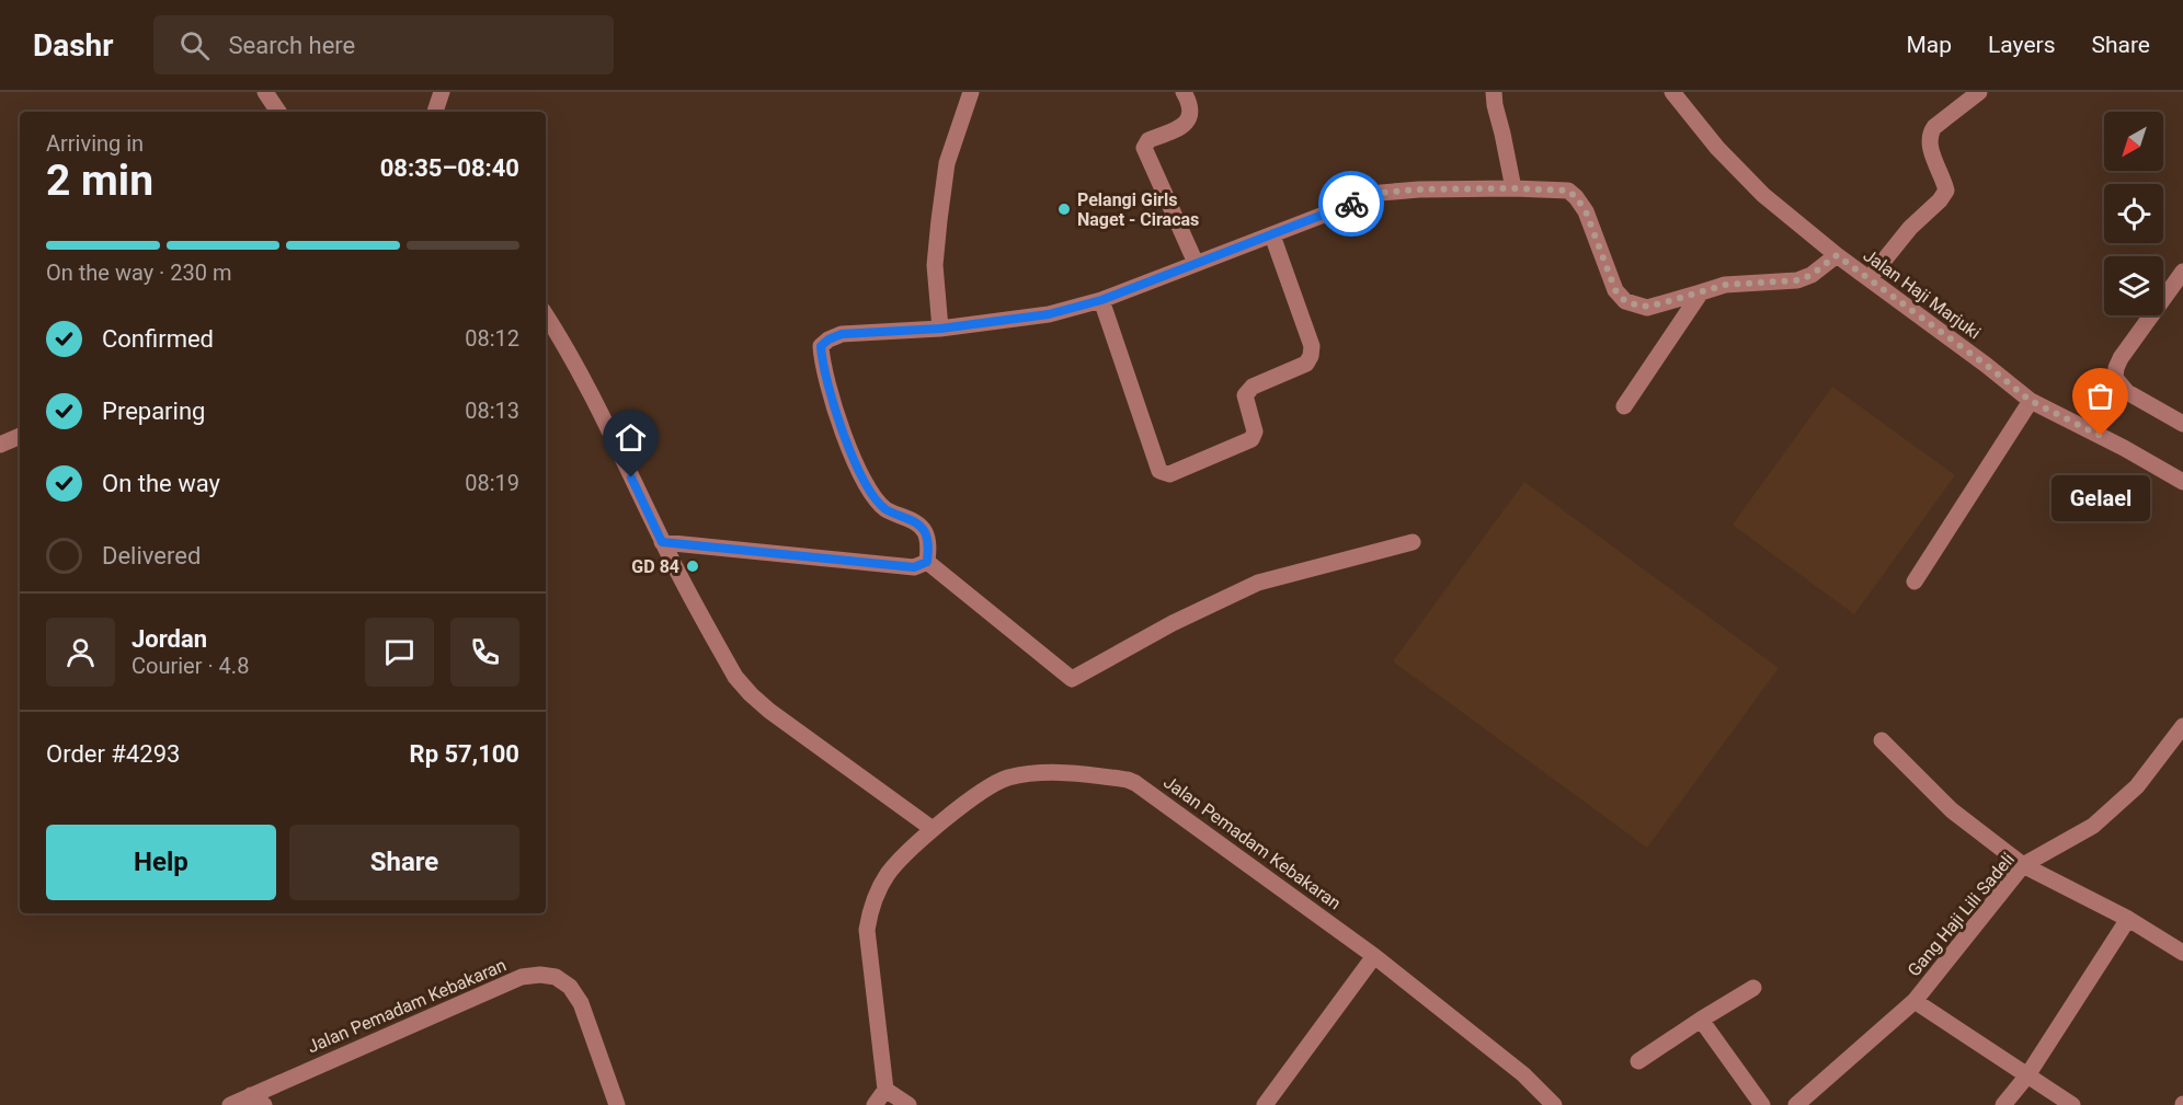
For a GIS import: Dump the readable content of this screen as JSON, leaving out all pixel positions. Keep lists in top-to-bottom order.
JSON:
{
  "streets": {
    "street": ["Jalan Haji Marjuki", "Jalan Pemadam Kebakaran", "Gang Haji Lili Sadeli"]
  },
  "places": ["Pelangi Girls Naget - Ciracas", "Gelael", "GD 84"],
  "north": "bottom left",
  "page": {
    "header": "Dashr",
    "search": "Search here",
    "nav": ["Map", "Layers", "Share"],
    "heading": ["2 min", "Arriving in", "08:35–08:40"],
    "panel": [
      "Jordan",
      "Courier · 4.8",
      "Order #4293",
      "Rp 57,100"
    ],
    "bar": "On the way · 230 m",
    "list": [
      ["Confirmed", "08:12"],
      ["Preparing", "08:13"],
      ["On the way", "08:19"],
      "Delivered"
    ],
    "bubble": "Gelael",
    "buttons": ["Help", "Share"]
  }
}
